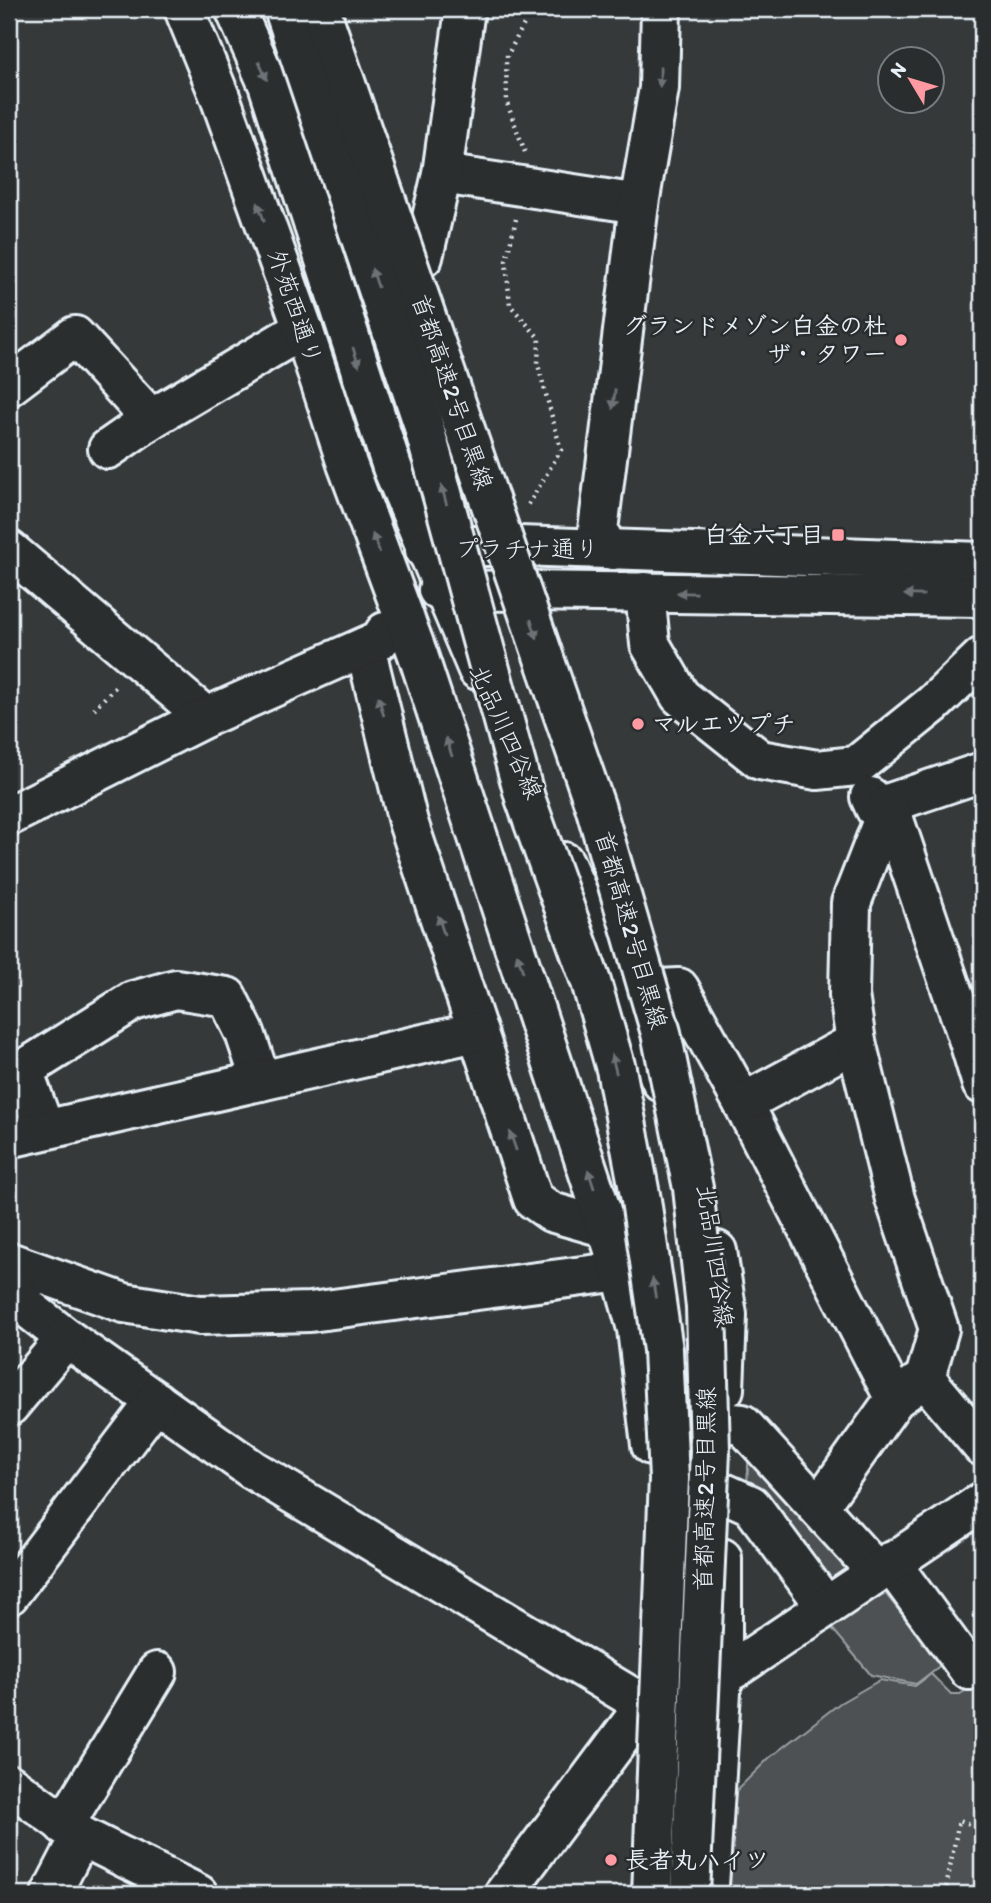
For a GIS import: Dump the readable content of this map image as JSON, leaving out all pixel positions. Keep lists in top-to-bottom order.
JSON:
{
  "streets": {
    "main road": [
      "外苑西通り",
      "首都高速2号目黒線",
      "プラチナ通り",
      "北品川四谷線"
    ]
  },
  "crossings": [
    ["外苑西通り", "プラチナ通り"],
    ["外苑西通り", "北品川四谷線"],
    ["プラチナ通り", "北品川四谷線"]
  ],
  "places": {
    "other": ["グランドメゾン白金の杜 ザ・タワー", "マルエツプチ", "長者丸ハイツ"],
    "transit": ["白金六丁目"]
  },
  "north": "top left"
}
